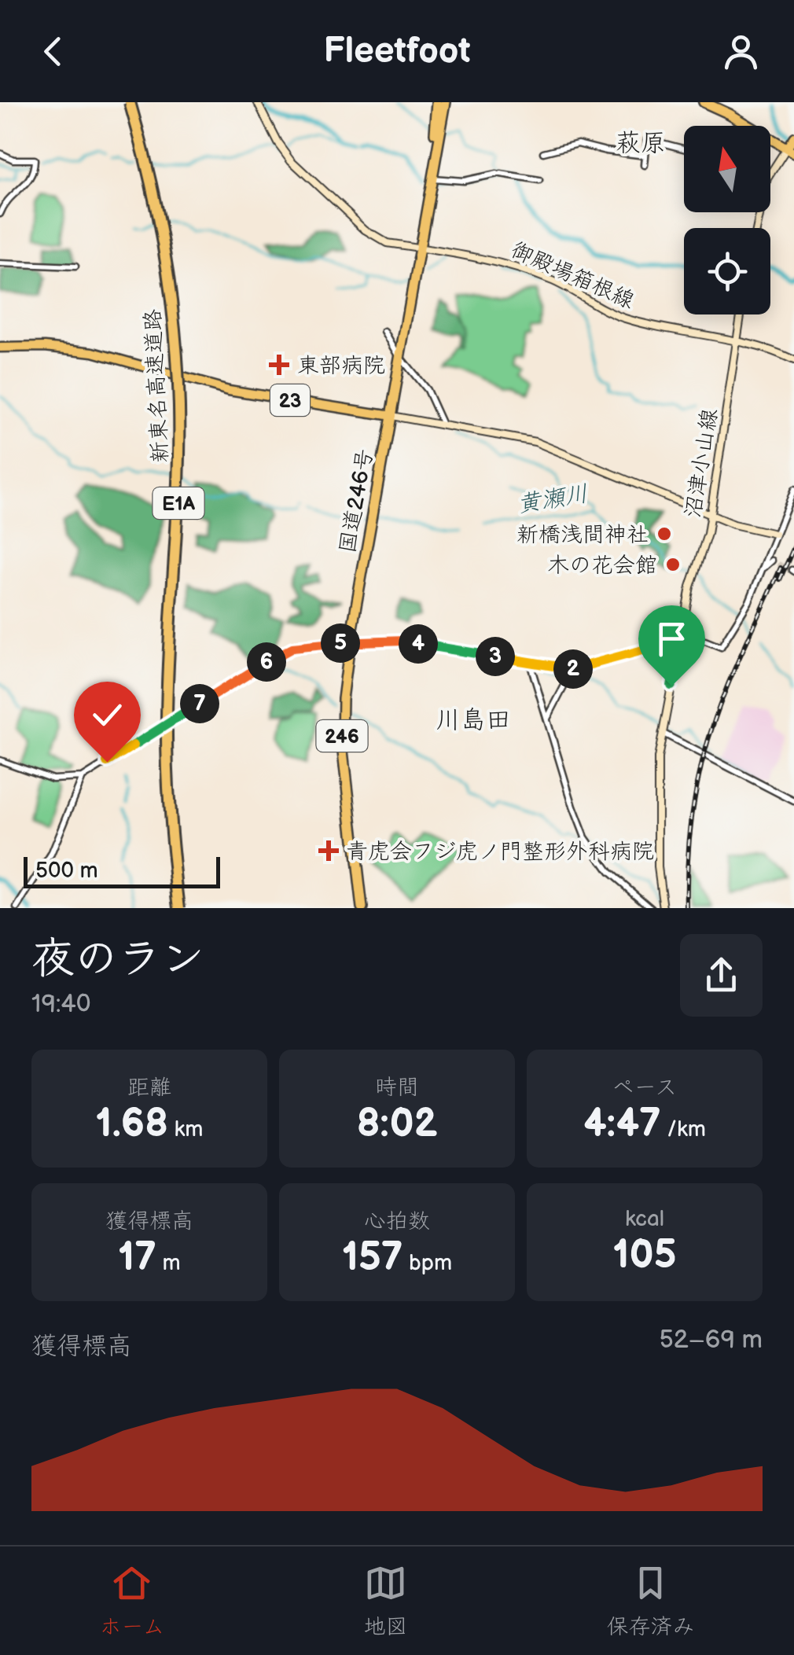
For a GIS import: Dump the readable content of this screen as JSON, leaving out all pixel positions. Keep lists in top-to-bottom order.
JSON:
{
  "streets": {
    "highway": [
      "新東名高速道路",
      "国道246号",
      "E1A",
      "246"
    ],
    "main road": ["御殿場箱根線", "23", "沼津小山線"]
  },
  "crossings": [
    ["御殿場箱根線", "沼津小山線"],
    ["御殿場箱根線", "国道246号"],
    ["23", "国道246号"],
    ["国道246号", "246"]
  ],
  "districts": ["萩原", "川島田"],
  "water": ["黄瀬川"],
  "places": {
    "health": ["東部病院", "青虎会フジ虎ノ門整形外科病院"],
    "other": ["新橋浅間神社", "木の花会館"]
  },
  "scale_bar": "500 m",
  "north": "top",
  "page": {
    "header": "Fleetfoot",
    "pins": [
      "5",
      "4",
      "3",
      "6",
      "2",
      "7"
    ],
    "scale": "500 m",
    "heading": ["夜のラン", "19:40"],
    "stats": [
      ["距離", "1.68 km"],
      ["時間", "8:02"],
      ["ペース", "4:47 /km"],
      ["獲得標高", "17 m"],
      ["心拍数", "157 bpm"],
      ["kcal", "105"]
    ],
    "chart": ["獲得標高", "52–69 m"],
    "tabs": ["ホーム", "地図", "保存済み"]
  }
}
